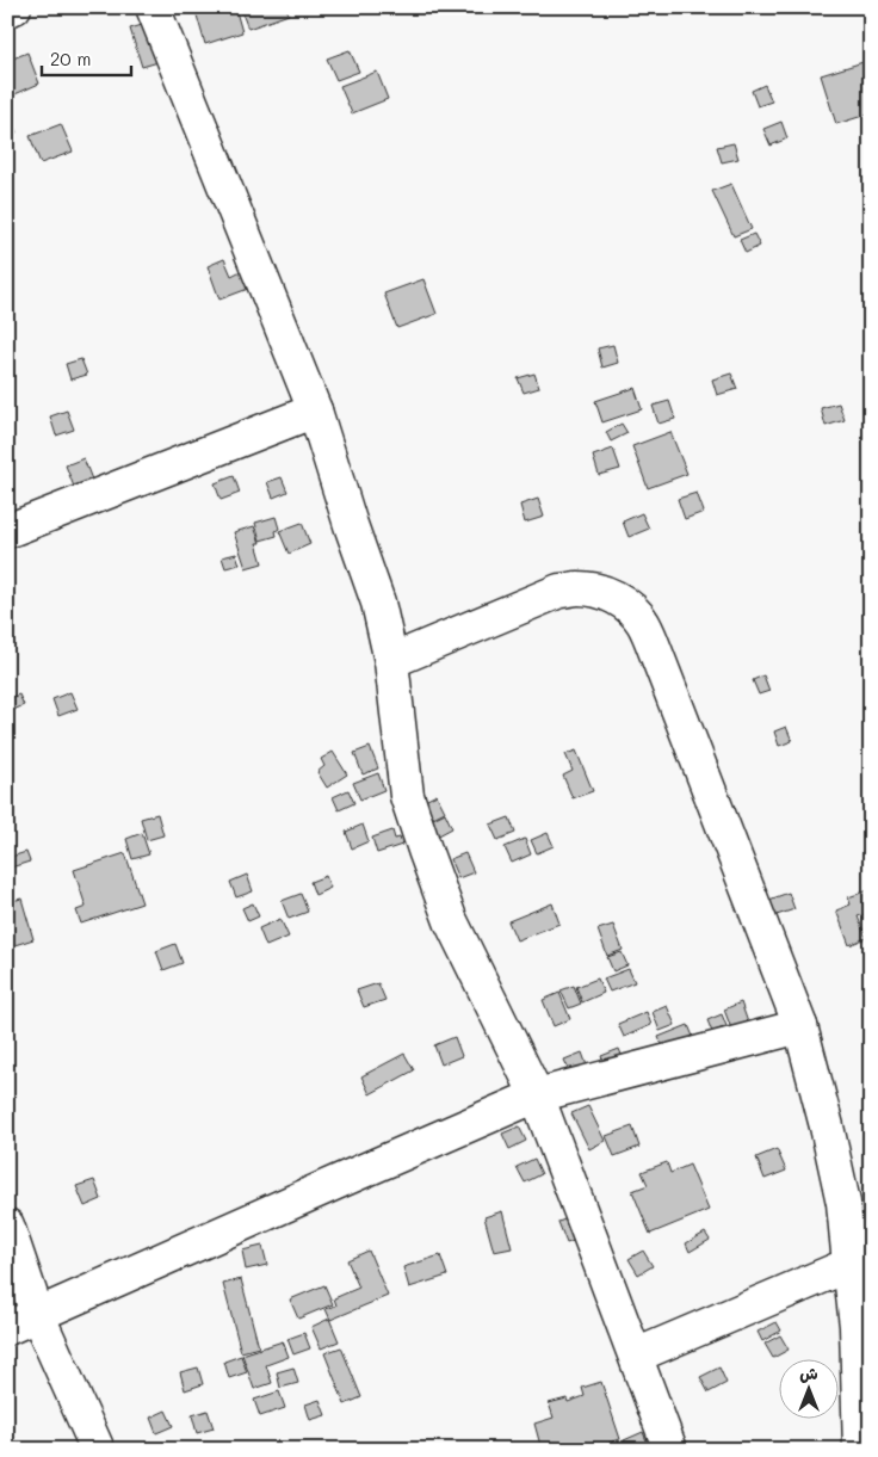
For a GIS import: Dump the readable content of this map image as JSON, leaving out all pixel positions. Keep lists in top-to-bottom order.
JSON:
{
  "scale_bar": "20 m",
  "north": "top"
}
